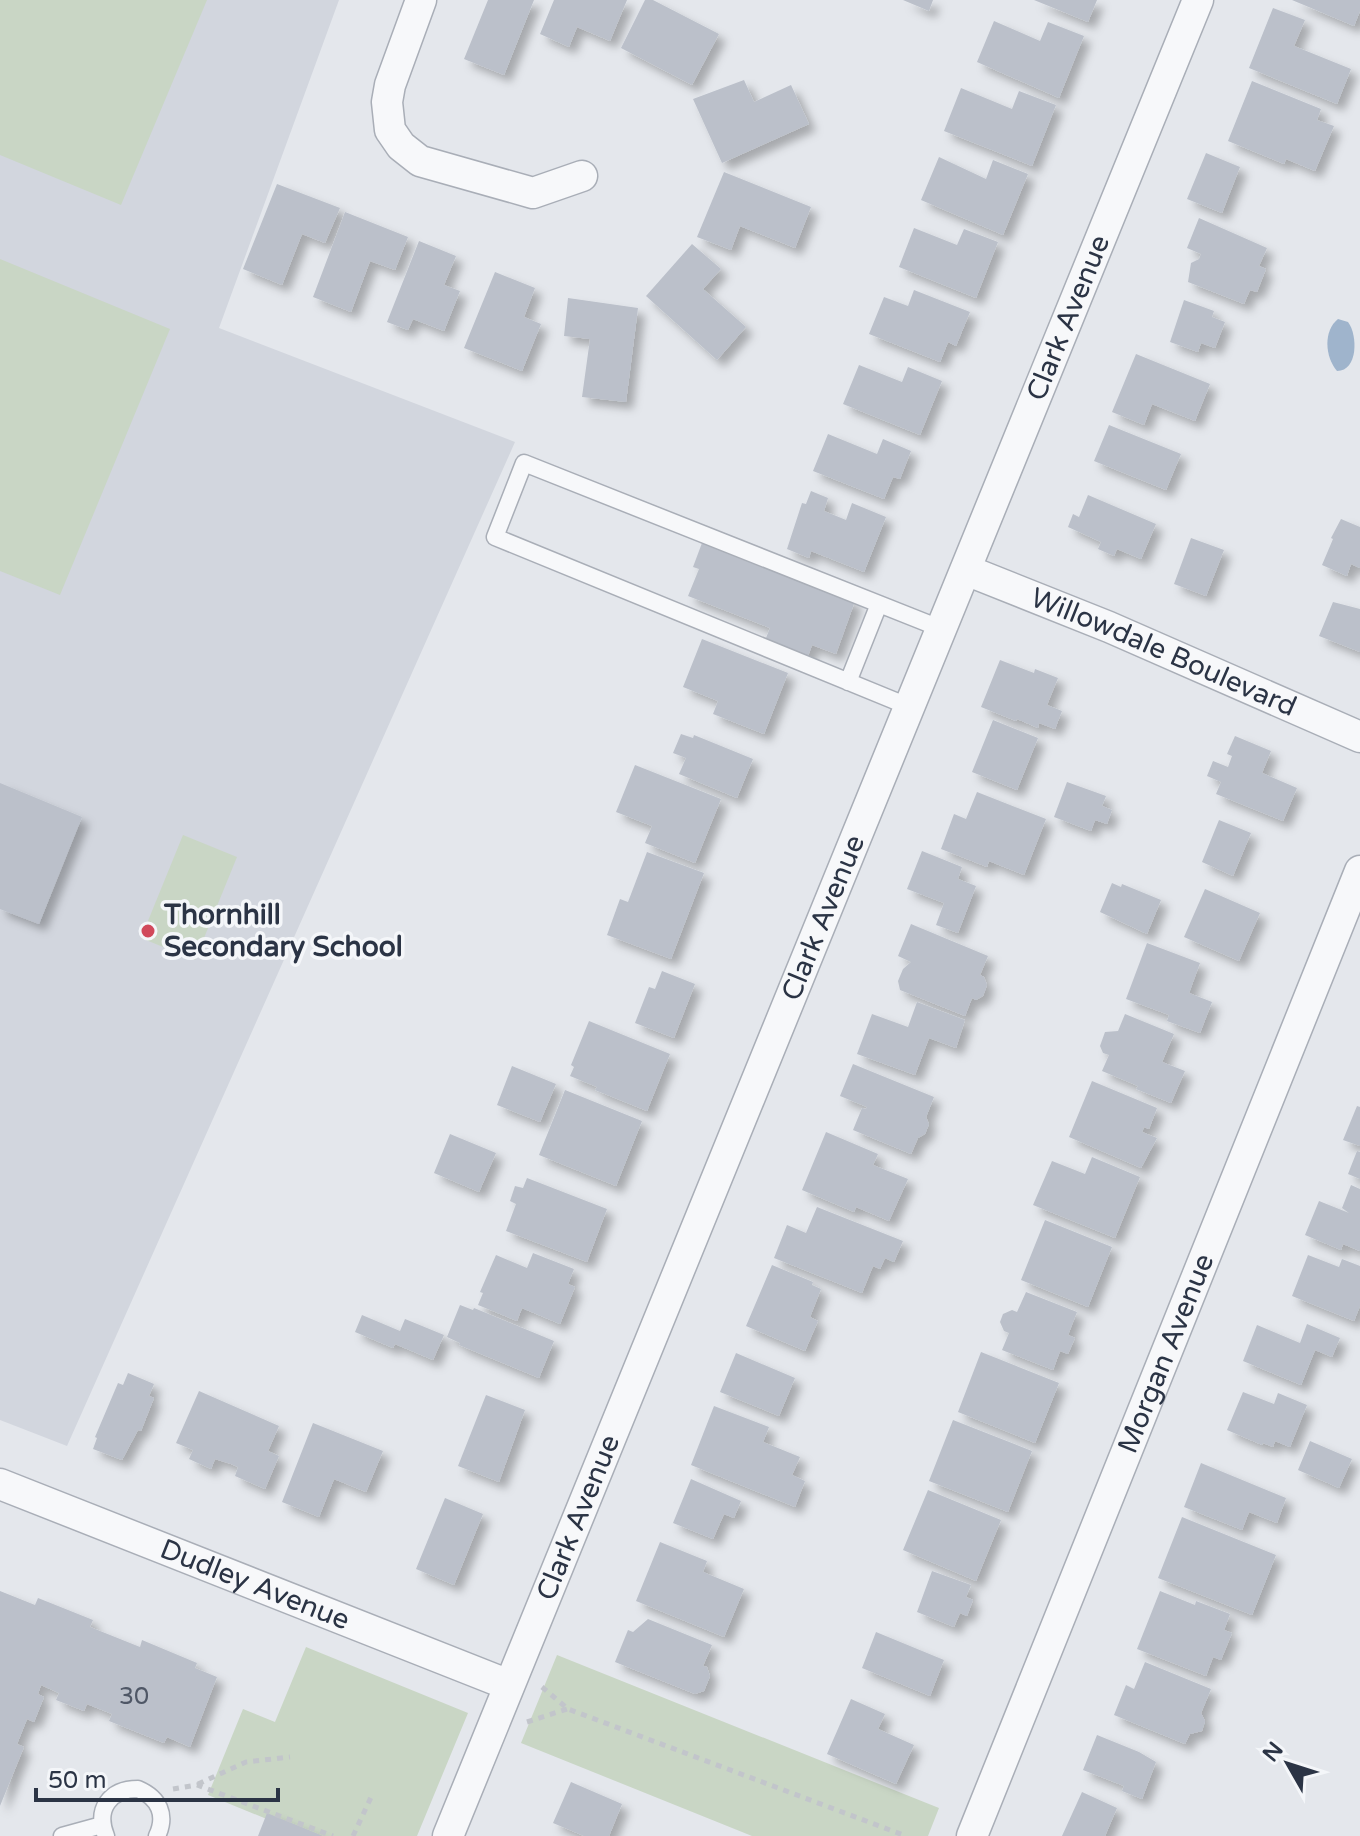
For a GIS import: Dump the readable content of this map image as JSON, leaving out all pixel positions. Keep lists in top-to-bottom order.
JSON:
{
  "streets": {
    "street": [
      "Clark Avenue",
      "Willowdale Boulevard",
      "Morgan Avenue",
      "Dudley Avenue"
    ]
  },
  "crossings": [
    ["Clark Avenue", "Willowdale Boulevard"],
    ["Clark Avenue", "Dudley Avenue"]
  ],
  "places": ["Thornhill Secondary School"],
  "house_numbers": ["30"],
  "scale_bar": "50 m",
  "north": "top left"
}
